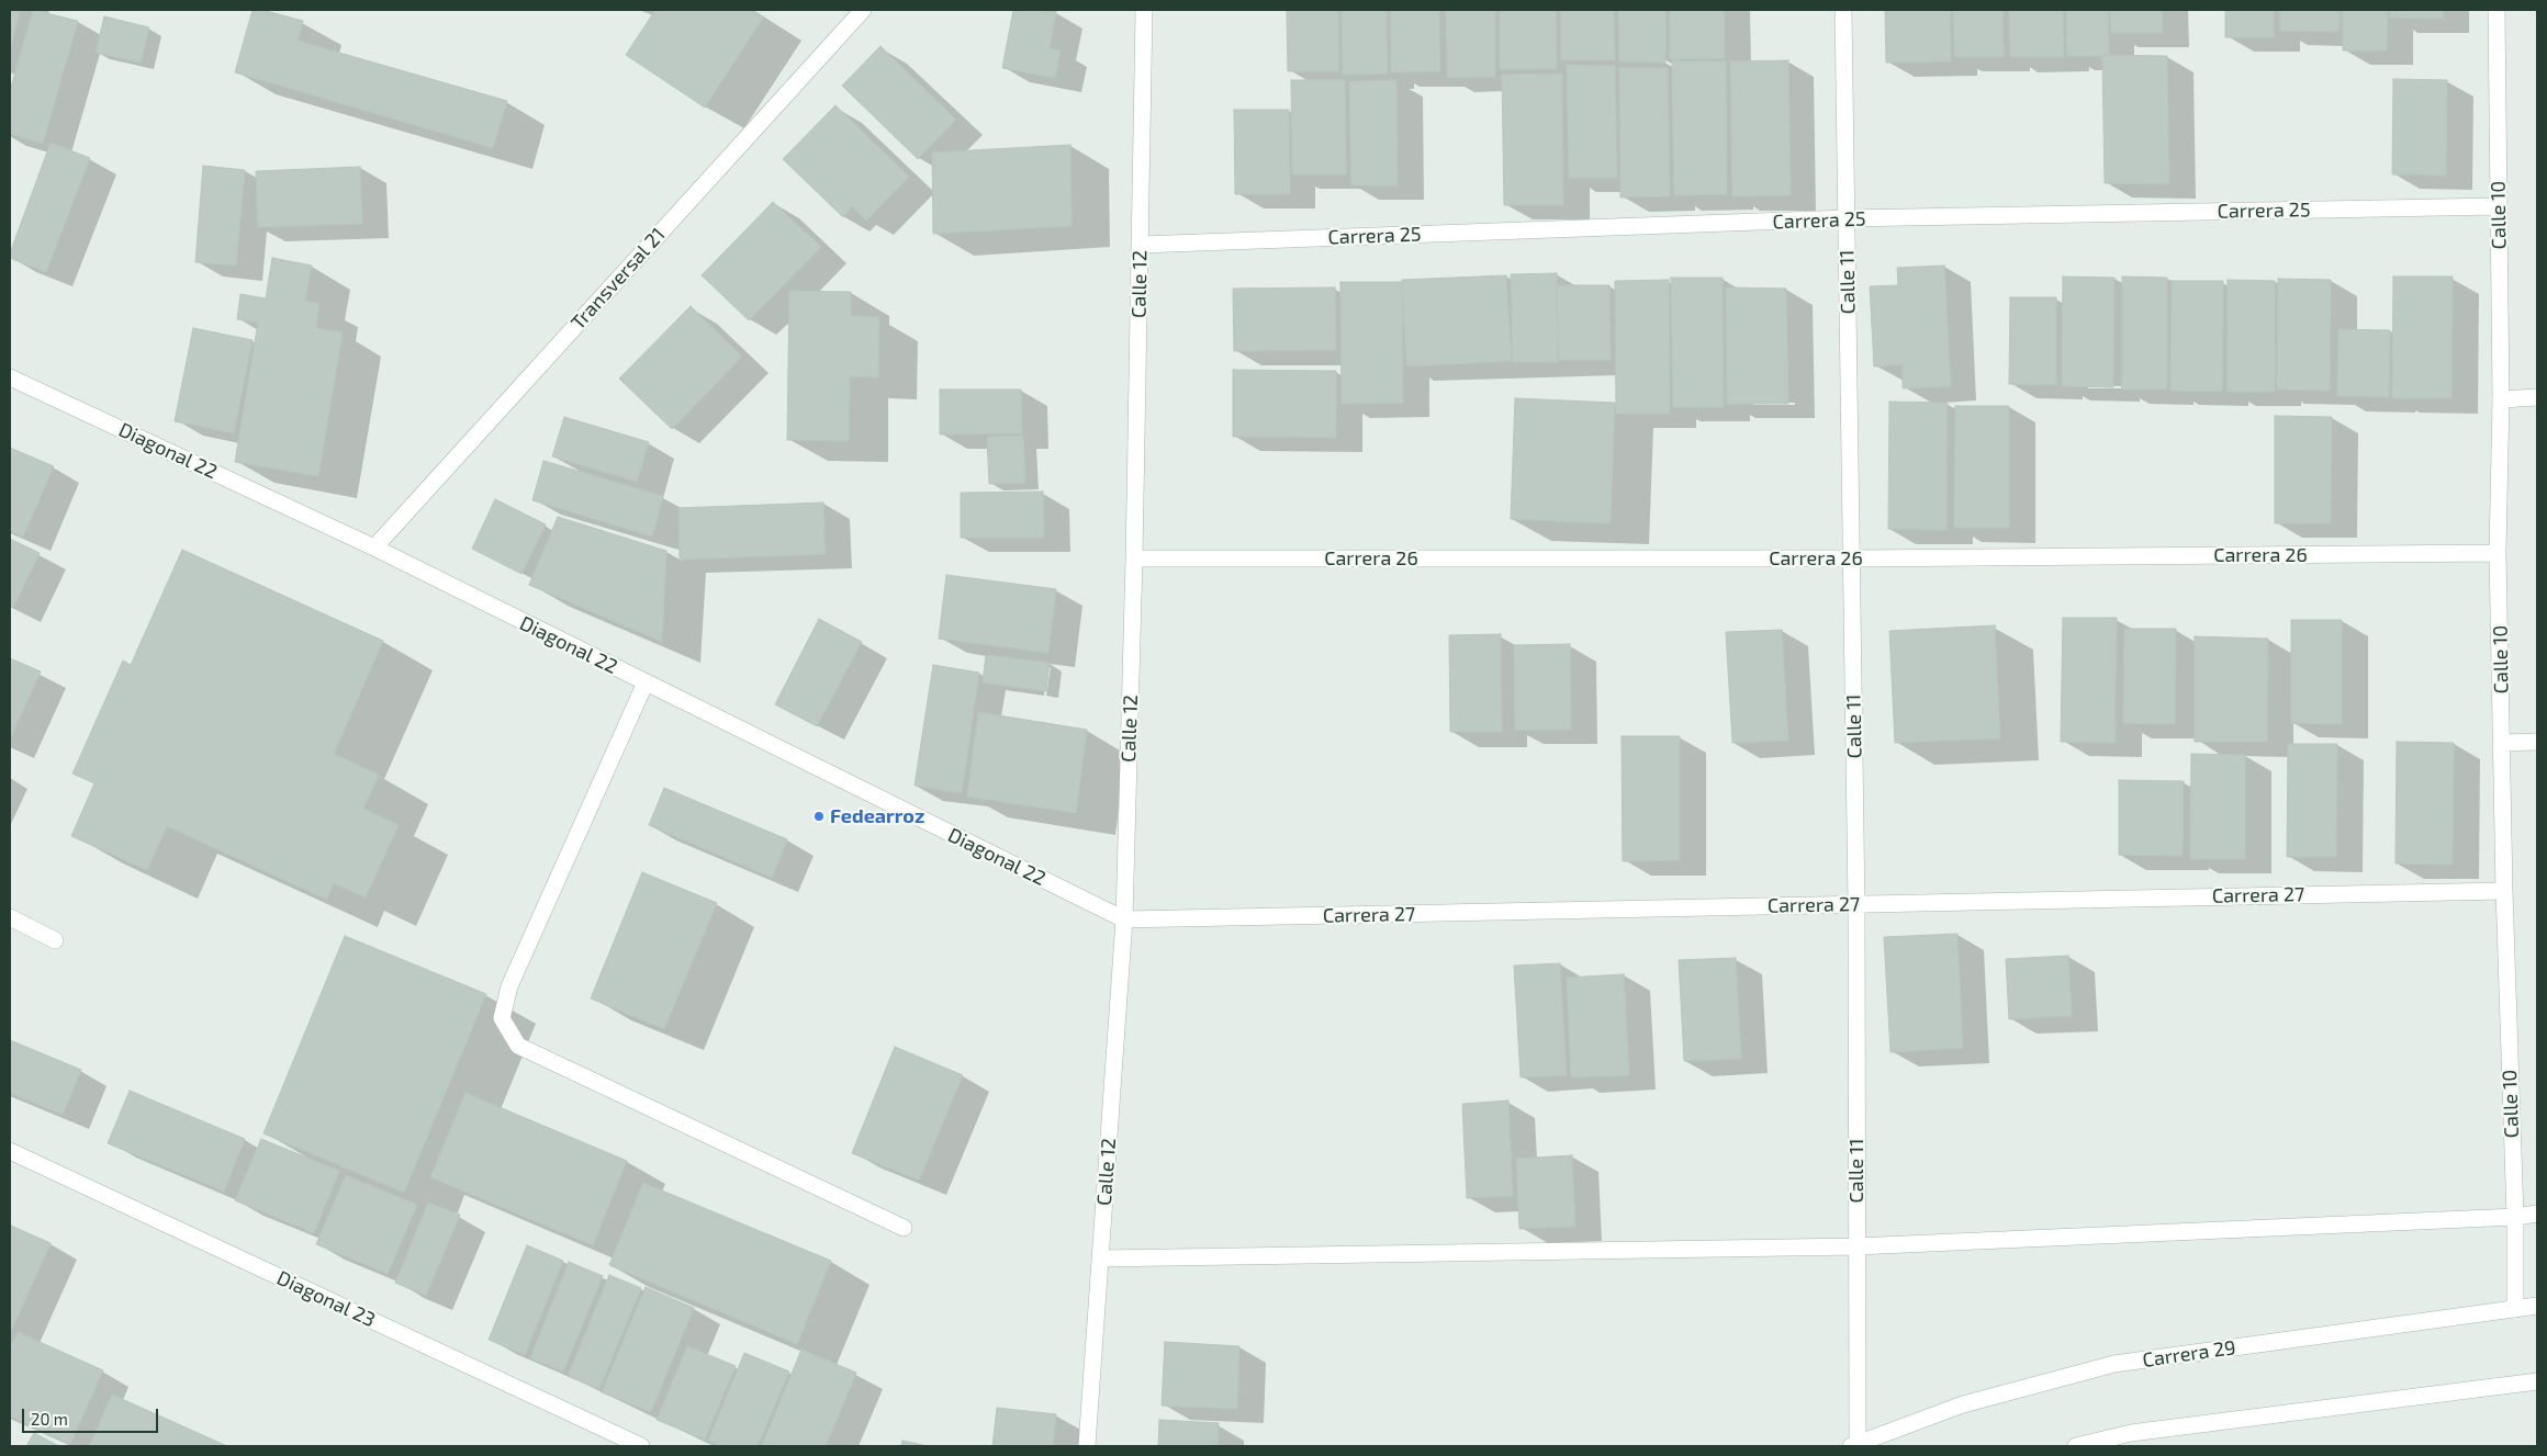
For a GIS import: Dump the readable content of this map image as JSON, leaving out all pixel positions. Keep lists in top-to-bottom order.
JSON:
{
  "streets": {
    "street": [
      "Carrera 25",
      "Calle 10",
      "Transversal 21",
      "Calle 11",
      "Calle 12",
      "Diagonal 22",
      "Carrera 26",
      "Carrera 27",
      "Diagonal 23",
      "Carrera 29"
    ]
  },
  "crossings": [
    ["Carrera 25", "Calle 10"],
    ["Carrera 25", "Calle 11"],
    ["Carrera 25", "Calle 12"],
    ["Calle 10", "Carrera 26"],
    ["Calle 10", "Carrera 27"],
    ["Calle 10", "Carrera 29"],
    ["Transversal 21", "Diagonal 22"],
    ["Calle 11", "Carrera 26"],
    ["Calle 11", "Carrera 27"],
    ["Calle 11", "Carrera 29"],
    ["Calle 12", "Diagonal 22"],
    ["Calle 12", "Carrera 26"],
    ["Calle 12", "Carrera 27"],
    ["Diagonal 22", "Carrera 27"]
  ],
  "places": ["Fedearroz"],
  "scale_bar": "20 m"
}
